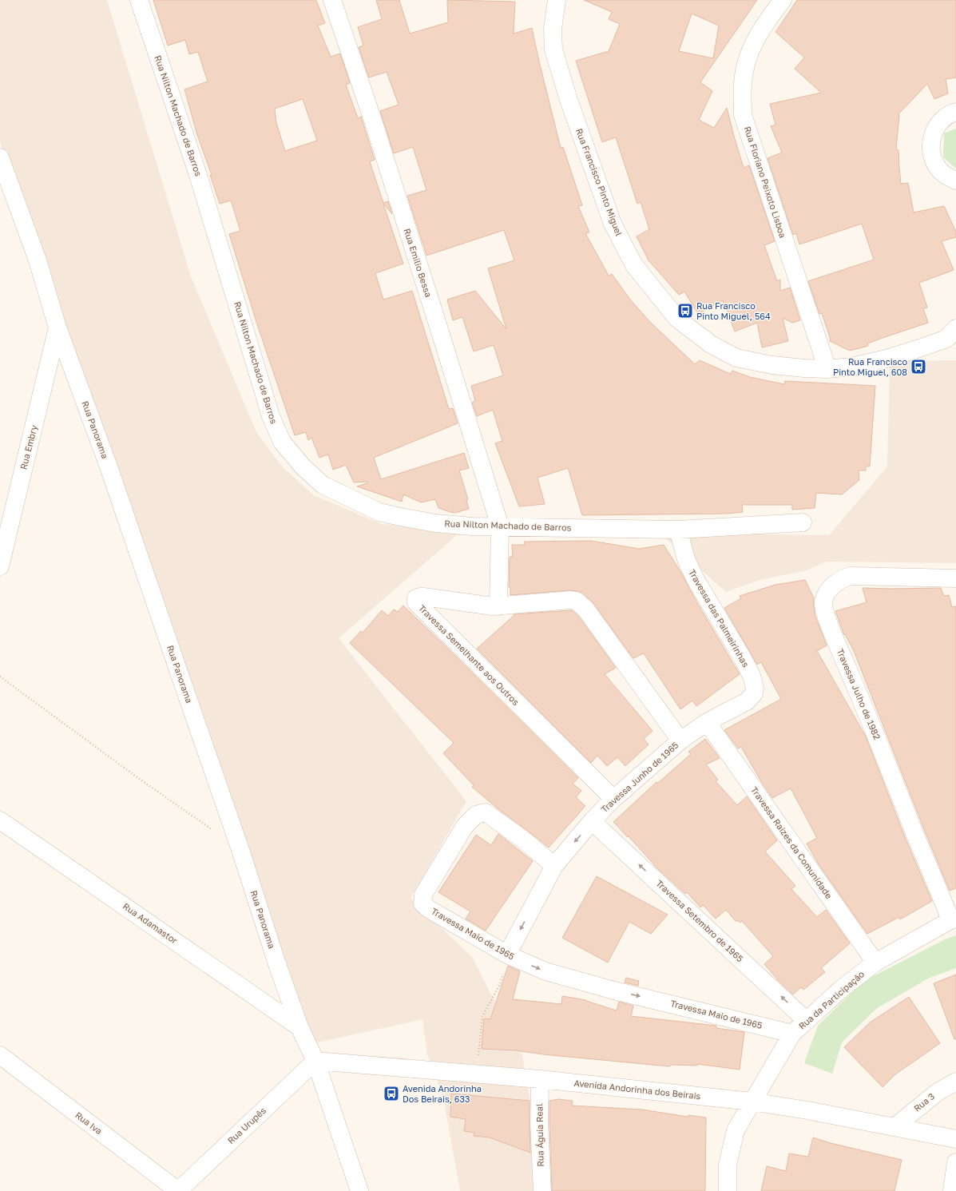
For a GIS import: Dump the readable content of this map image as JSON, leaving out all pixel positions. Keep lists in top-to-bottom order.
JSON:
{
  "streets": {
    "street": [
      "Rua Nilton Machado de Barros",
      "Rua Francisco Pinto Miguel",
      "Rua Floriano Peixoto Lisboa",
      "Rua Emilio Bessa",
      "Rua Panorama",
      "Rua Embry",
      "Travessa das Palmeirinhas",
      "Travessa Semelhante aos Outros",
      "Travessa Julho de 1982",
      "Travessa Junho de 1965",
      "Travessa Raizes da Comunidade",
      "Travessa Setembro de 1965",
      "Rua Adamastor",
      "Travessa Maio de 1965",
      "Rua da Participação",
      "Avenida Andorinha dos Beirais",
      "Rua 3",
      "Rua Iva",
      "Rua Urupês",
      "Rua Águia Real"
    ]
  },
  "crossings": [
    ["Rua Nilton Machado de Barros", "Rua Emilio Bessa"],
    ["Rua Nilton Machado de Barros", "Travessa das Palmeirinhas"],
    ["Rua Francisco Pinto Miguel", "Rua Floriano Peixoto Lisboa"],
    ["Rua Emilio Bessa", "Travessa Semelhante aos Outros"],
    ["Rua Panorama", "Rua Embry"],
    ["Rua Panorama", "Rua Adamastor"],
    ["Rua Panorama", "Avenida Andorinha dos Beirais"],
    ["Rua Panorama", "Rua Urupês"],
    ["Travessa das Palmeirinhas", "Travessa Junho de 1965"],
    ["Travessa Semelhante aos Outros", "Travessa Junho de 1965"],
    ["Travessa Julho de 1982", "Rua da Participação"],
    ["Travessa Junho de 1965", "Travessa Raizes da Comunidade"],
    ["Travessa Junho de 1965", "Travessa Setembro de 1965"],
    ["Travessa Junho de 1965", "Travessa Maio de 1965"],
    ["Travessa Raizes da Comunidade", "Rua da Participação"],
    ["Travessa Setembro de 1965", "Rua da Participação"],
    ["Travessa Maio de 1965", "Rua da Participação"],
    ["Rua da Participação", "Avenida Andorinha dos Beirais"],
    ["Avenida Andorinha dos Beirais", "Rua 3"],
    ["Avenida Andorinha dos Beirais", "Rua Urupês"],
    ["Avenida Andorinha dos Beirais", "Rua Águia Real"],
    ["Rua Iva", "Rua Urupês"]
  ],
  "one_way": ["Travessa Junho de 1965", "Travessa Setembro de 1965", "Travessa Maio de 1965"],
  "places": {
    "bus stop": ["Rua Francisco Pinto Miguel, 564", "Rua Francisco Pinto Miguel, 608", "Avenida Andorinha Dos Beirais, 633"]
  }
}
